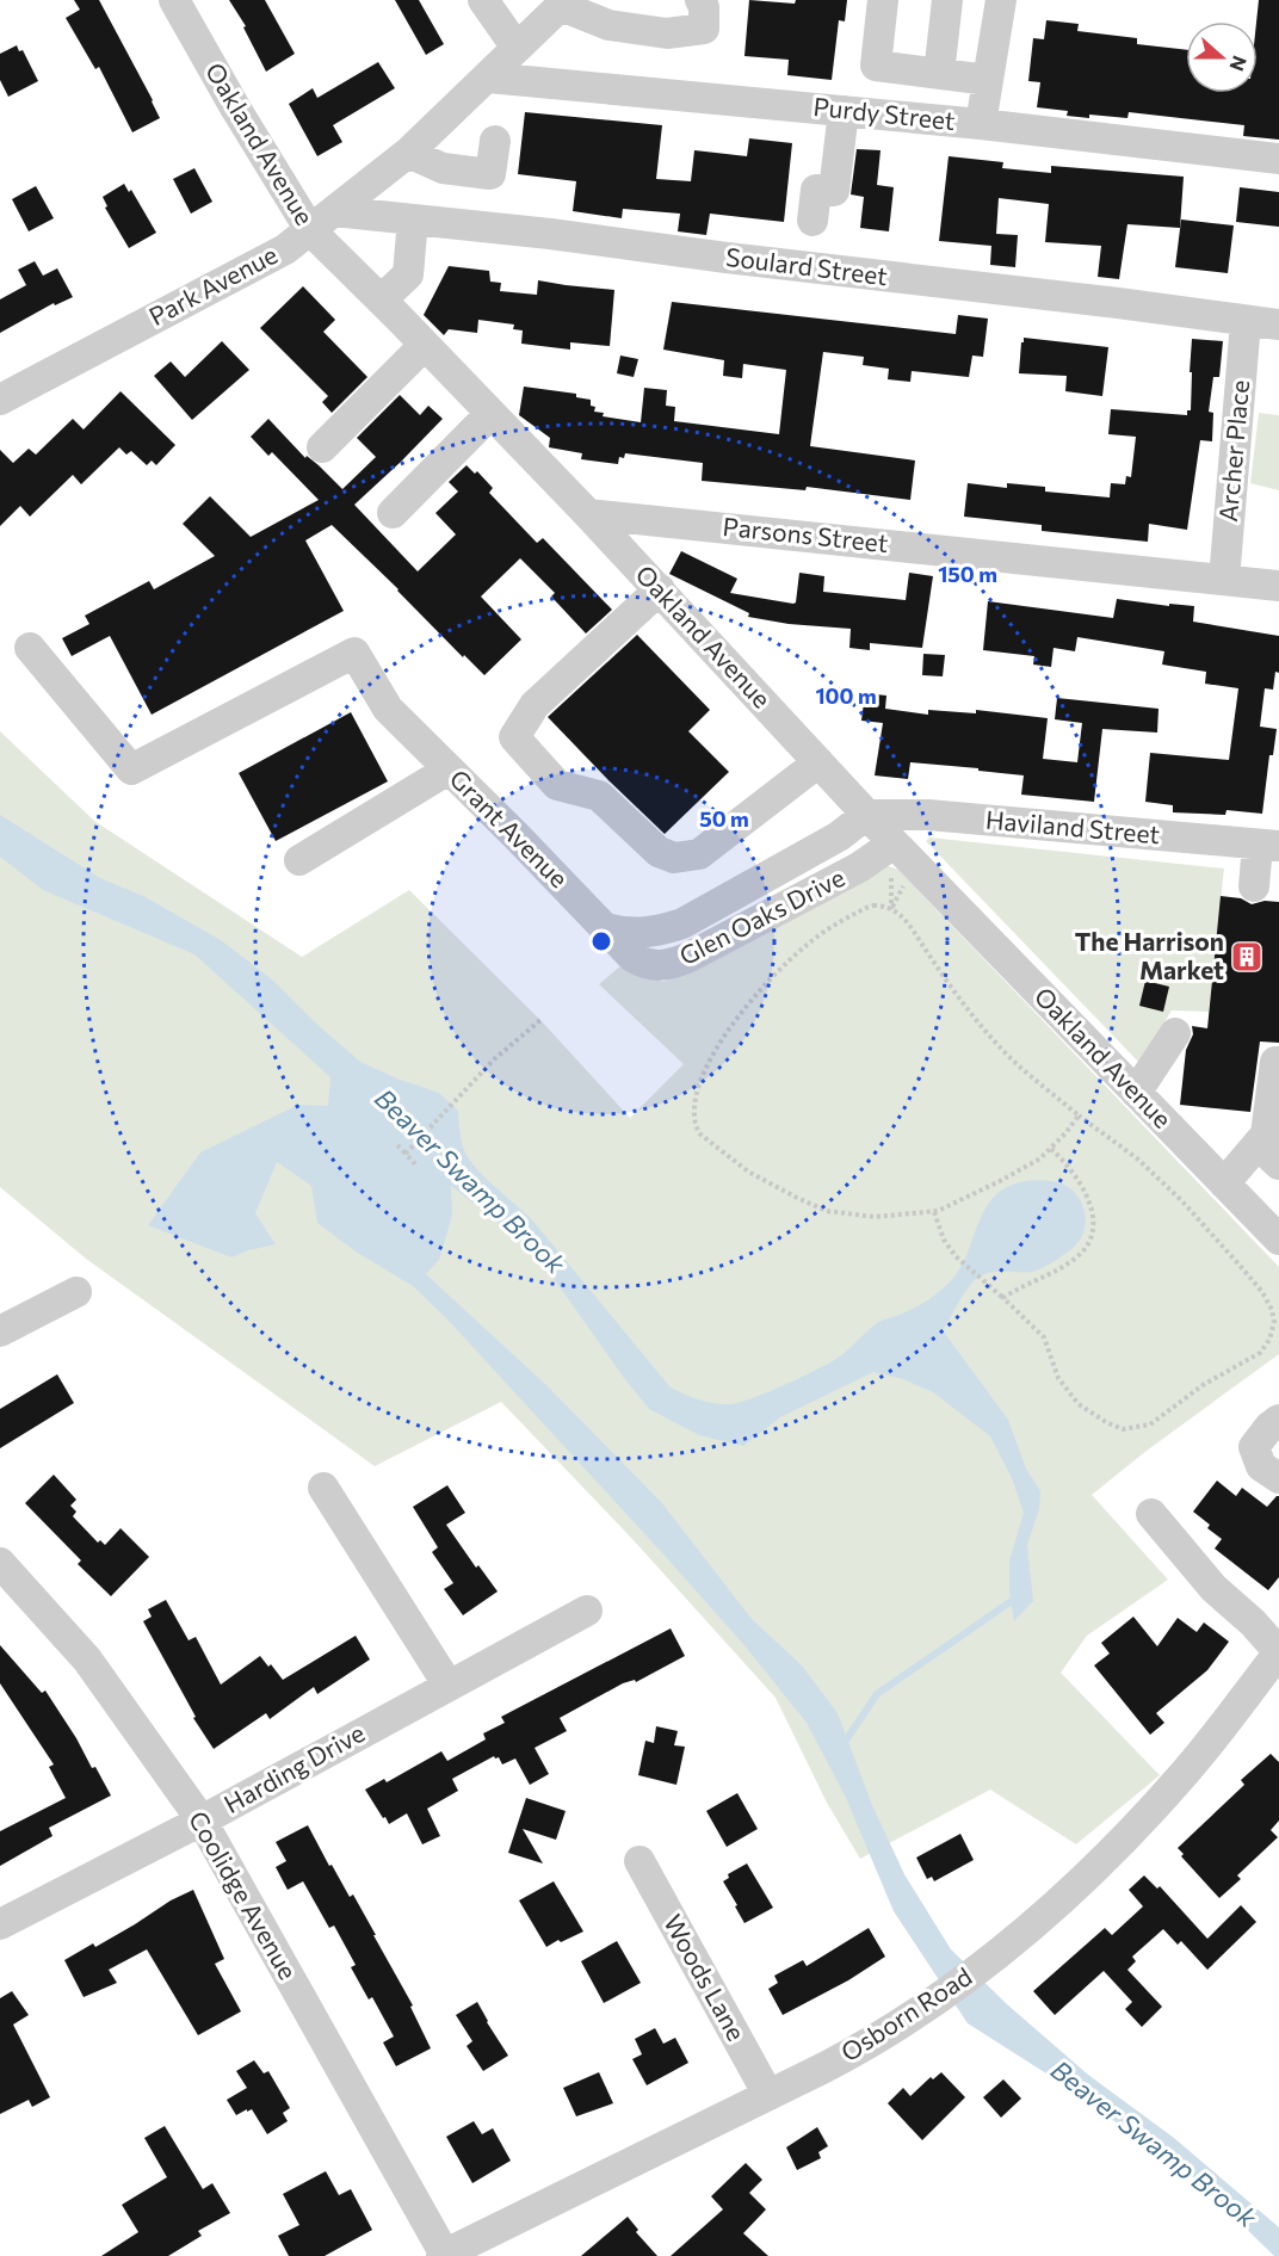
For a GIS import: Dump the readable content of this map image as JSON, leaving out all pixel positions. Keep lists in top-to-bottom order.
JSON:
{
  "streets": {
    "street": [
      "Purdy Street",
      "Oakland Avenue",
      "Soulard Street",
      "Park Avenue",
      "Archer Place",
      "Parsons Street",
      "Haviland Street",
      "Grant Avenue",
      "Glen Oaks Drive",
      "Harding Drive",
      "Coolidge Avenue",
      "Woods Lane",
      "Osborn Road"
    ]
  },
  "crossings": [
    ["Purdy Street", "Park Avenue"],
    ["Oakland Avenue", "Park Avenue"],
    ["Oakland Avenue", "Parsons Street"],
    ["Oakland Avenue", "Haviland Street"],
    ["Oakland Avenue", "Glen Oaks Drive"],
    ["Soulard Street", "Park Avenue"],
    ["Soulard Street", "Archer Place"],
    ["Archer Place", "Parsons Street"],
    ["Haviland Street", "Glen Oaks Drive"],
    ["Grant Avenue", "Glen Oaks Drive"],
    ["Harding Drive", "Coolidge Avenue"],
    ["Coolidge Avenue", "Osborn Road"],
    ["Woods Lane", "Osborn Road"]
  ],
  "water": ["Beaver Swamp Brook"],
  "places": {
    "building": ["The Harrison Market"]
  },
  "north": "right",
  "rings": ["150 m", "100 m", "50 m"]
}
